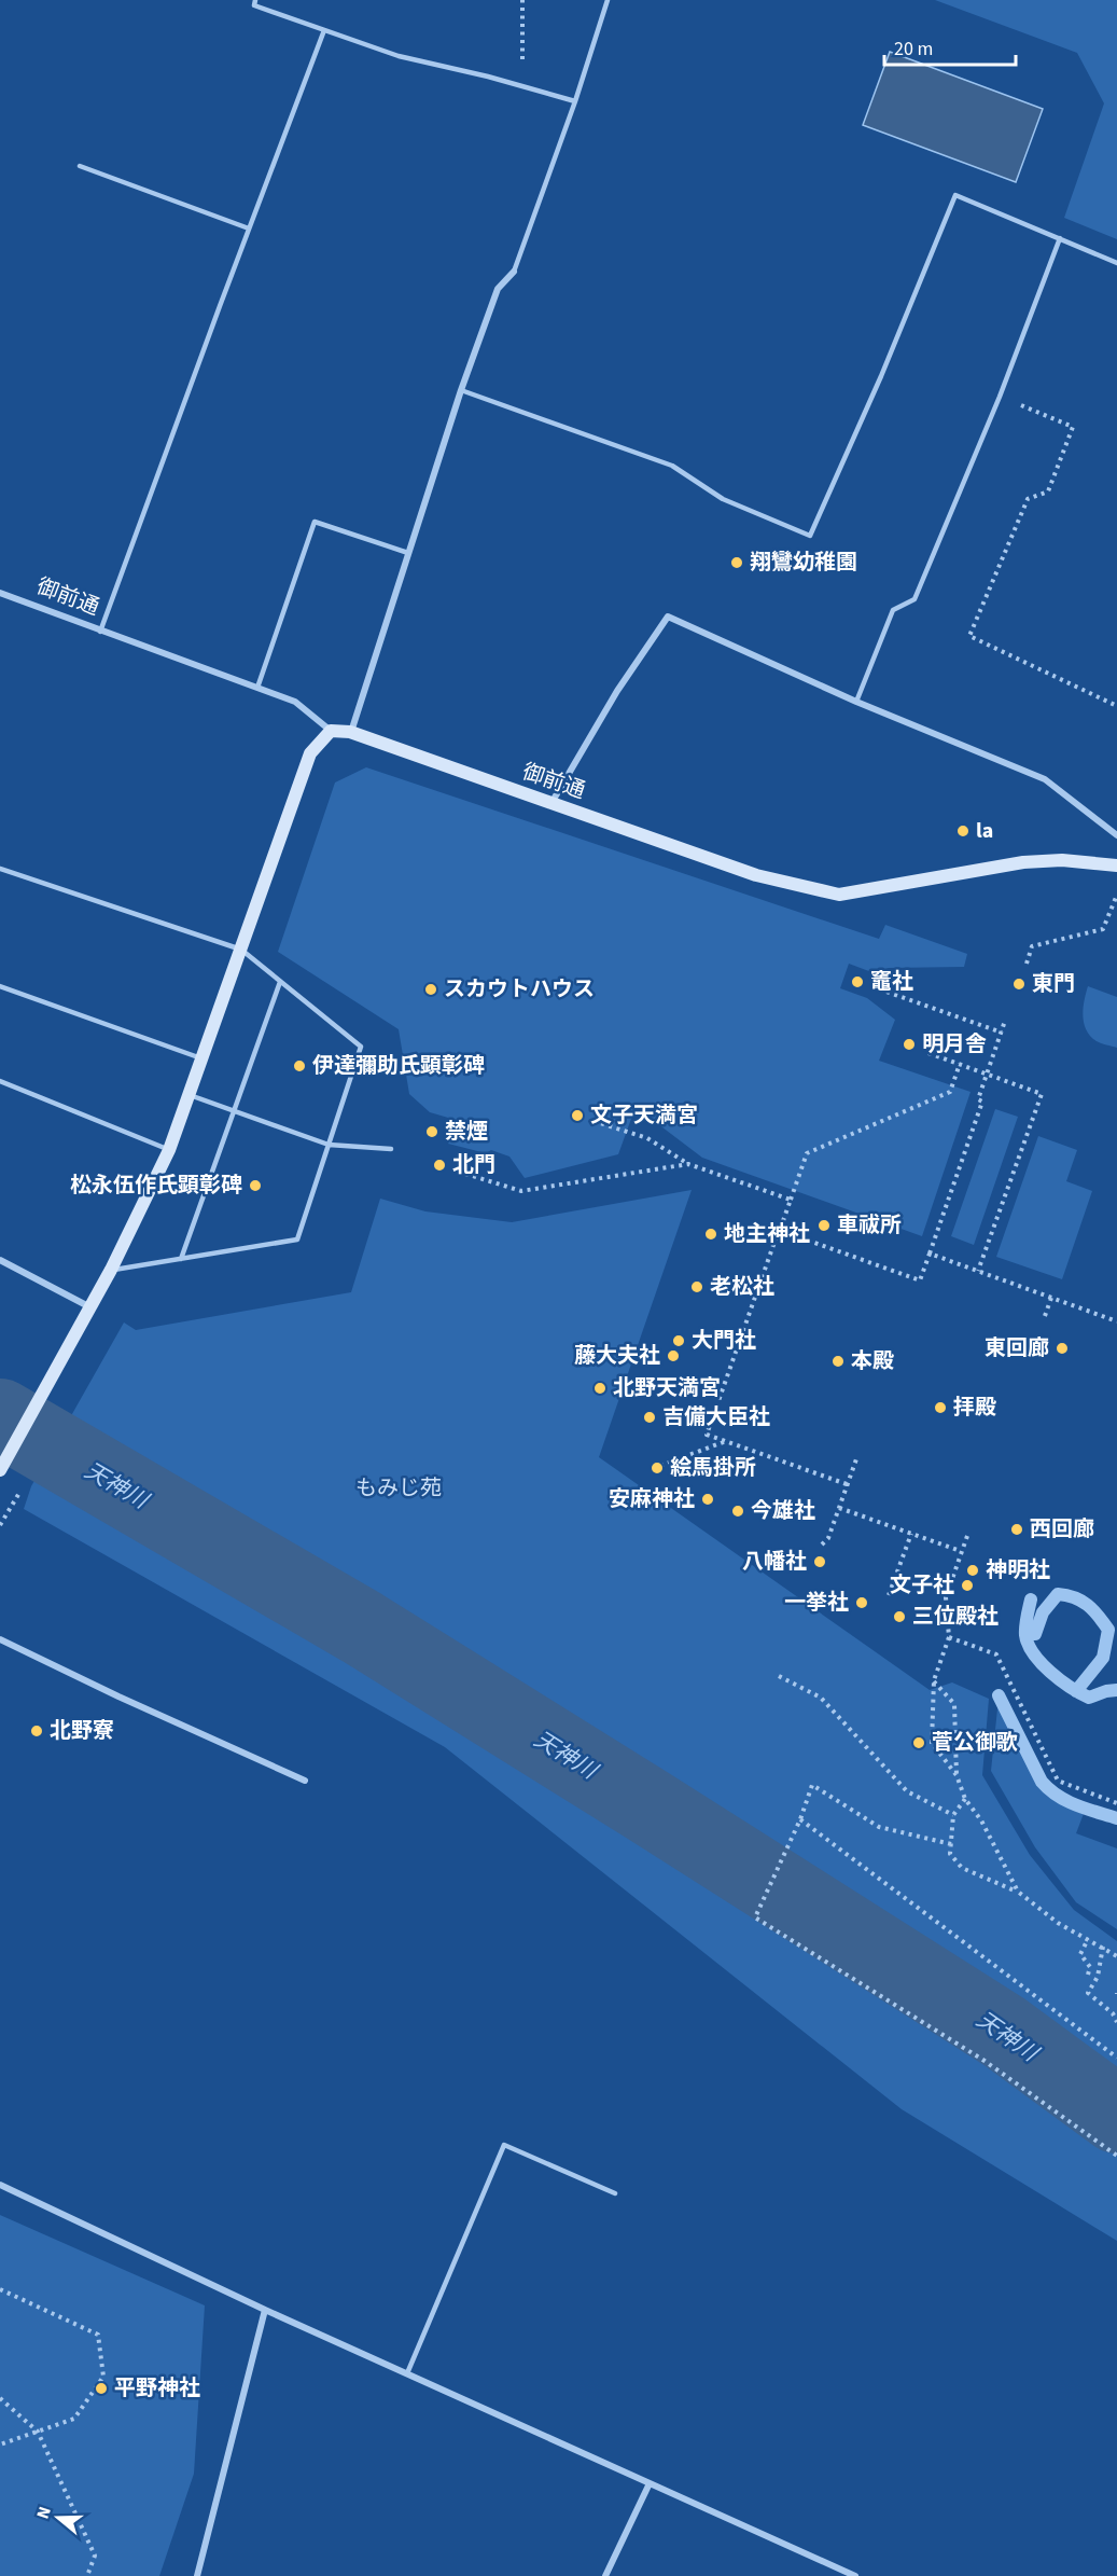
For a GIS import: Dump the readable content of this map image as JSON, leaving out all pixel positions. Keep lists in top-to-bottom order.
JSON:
{
  "streets": {
    "street": ["御前通"]
  },
  "water": ["天神川"],
  "parks": ["もみじ苑"],
  "places": [
    "翔鸞幼稚園",
    "la",
    "竈社",
    "東門",
    "スカウトハウス",
    "明月舎",
    "伊達彌助氏顕彰碑",
    "文子天満宮",
    "禁煙",
    "北門",
    "松永伍作氏顕彰碑",
    "車祓所",
    "地主神社",
    "老松社",
    "大門社",
    "東回廊",
    "藤大夫社",
    "本殿",
    "北野天満宮",
    "拝殿",
    "吉備大臣社",
    "絵馬掛所",
    "安麻神社",
    "今雄社",
    "西回廊",
    "八幡社",
    "神明社",
    "文子社",
    "一挙社",
    "三位殿社",
    "北野寮",
    "菅公御歌",
    "平野神社"
  ],
  "scale_bar": "20 m",
  "north": "left"
}
